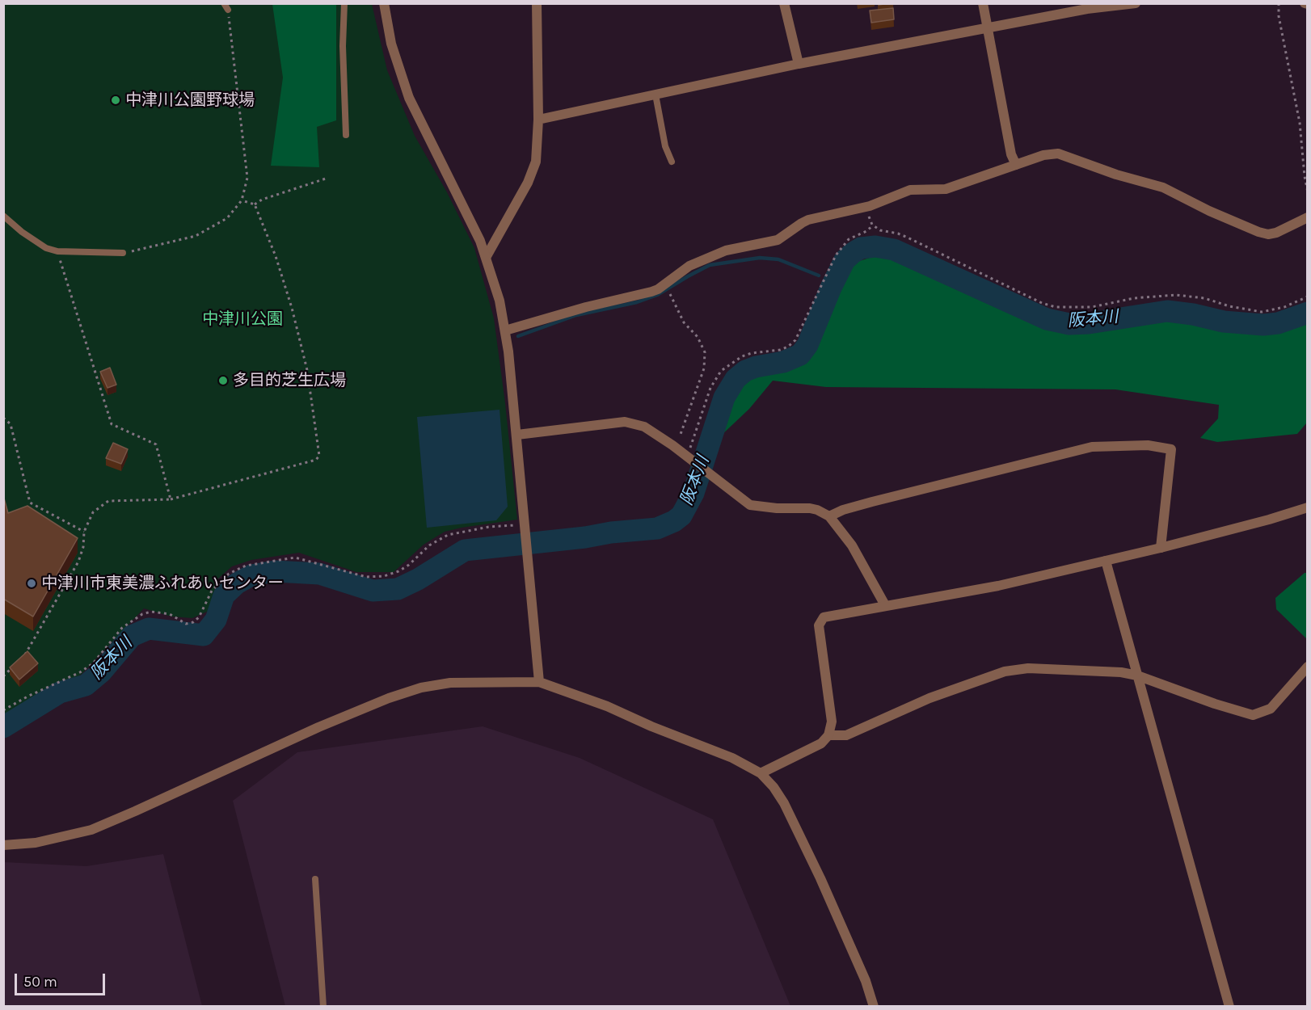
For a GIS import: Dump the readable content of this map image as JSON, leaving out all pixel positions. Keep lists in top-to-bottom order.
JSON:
{
  "water": ["阪本川"],
  "parks": ["中津川公園"],
  "places": ["中津川公園野球場", "多目的芝生広場", "中津川市東美濃ふれあいセンター"],
  "scale_bar": "50 m"
}
